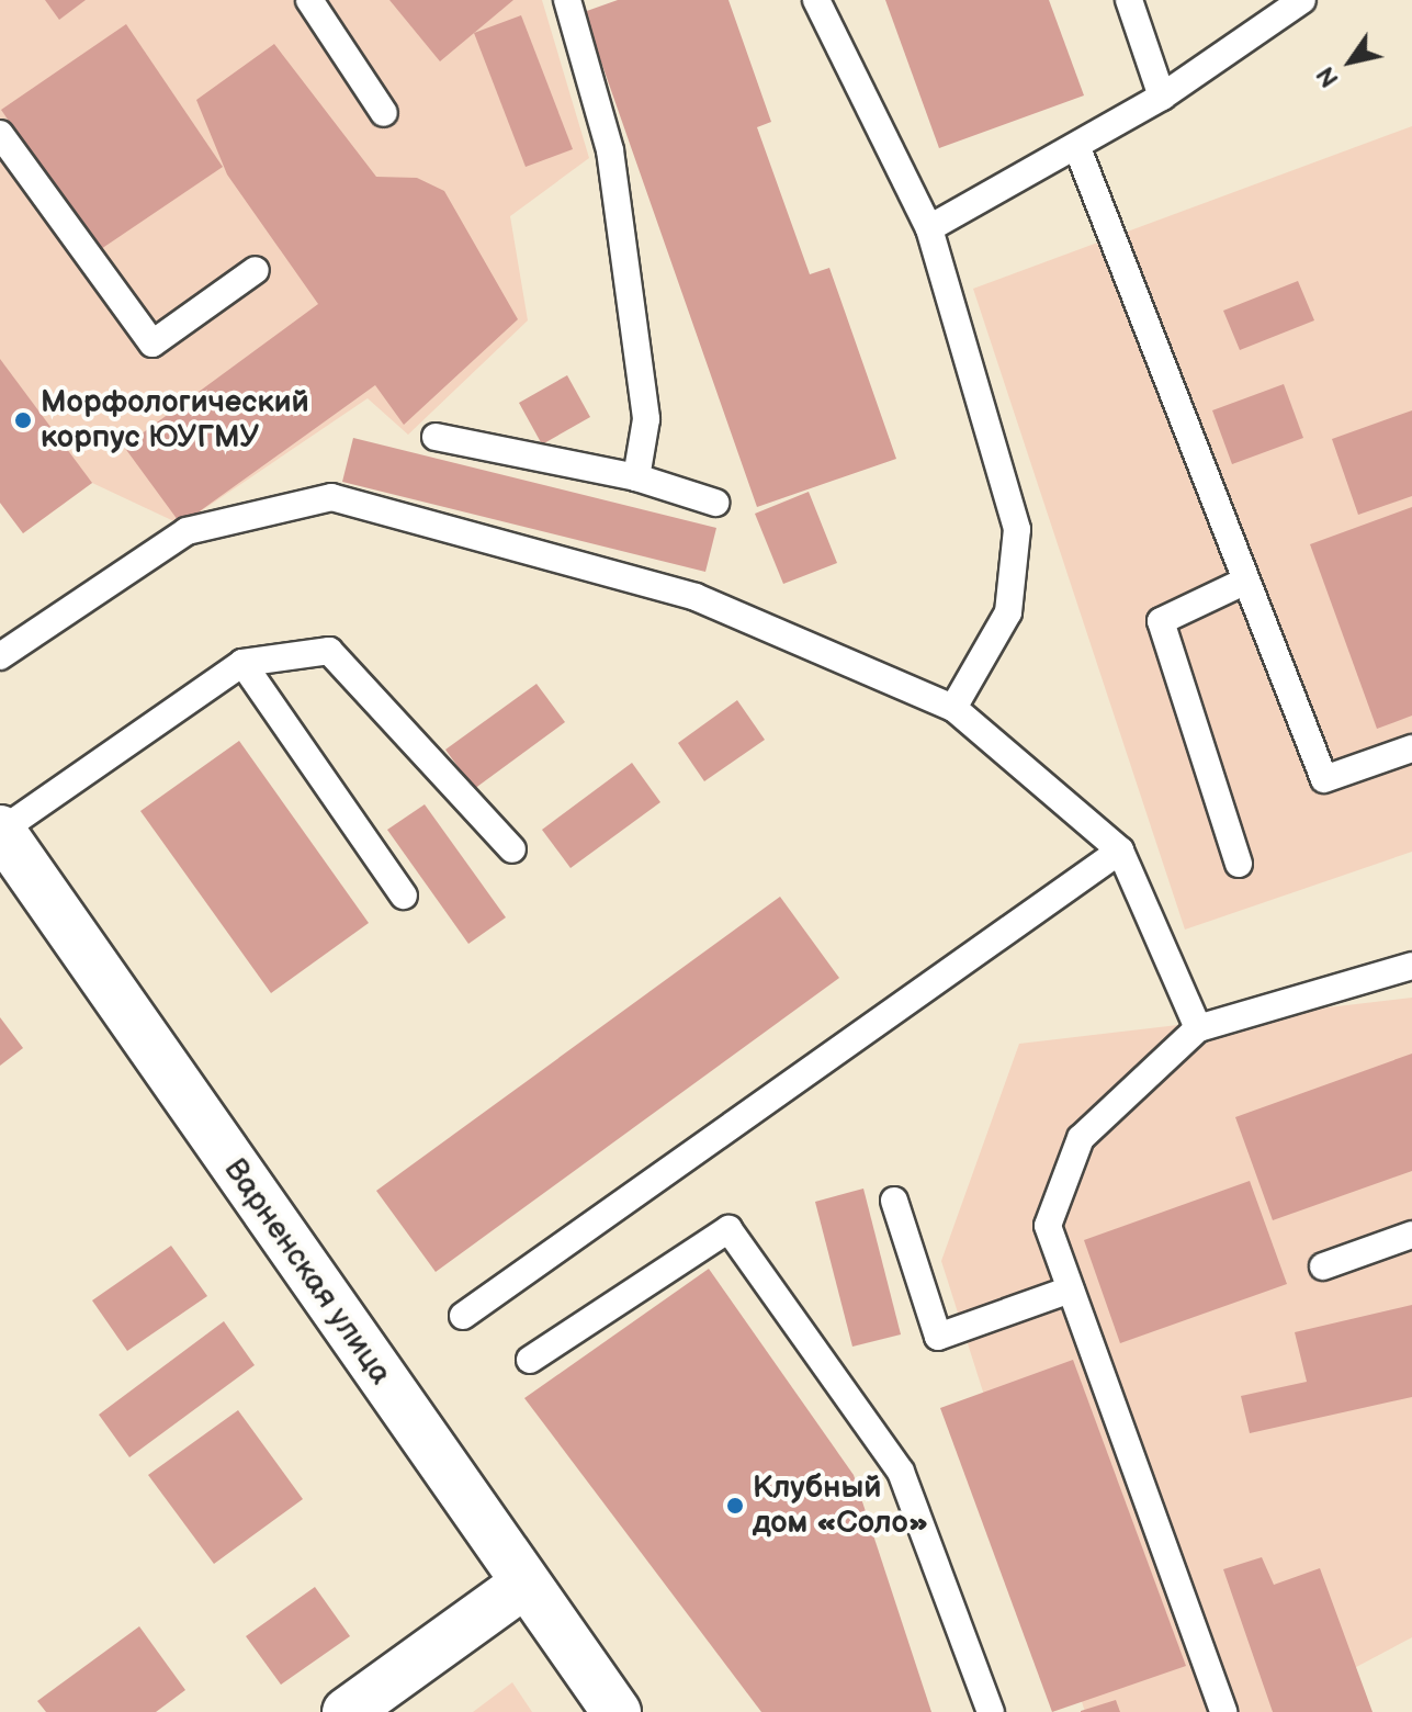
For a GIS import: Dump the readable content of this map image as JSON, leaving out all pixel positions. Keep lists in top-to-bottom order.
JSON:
{
  "streets": {
    "street": ["Варненская улица"]
  },
  "places": ["Морфологический корпус ЮУГМУ", "Клубный дом «Соло»"],
  "north": "bottom left"
}
